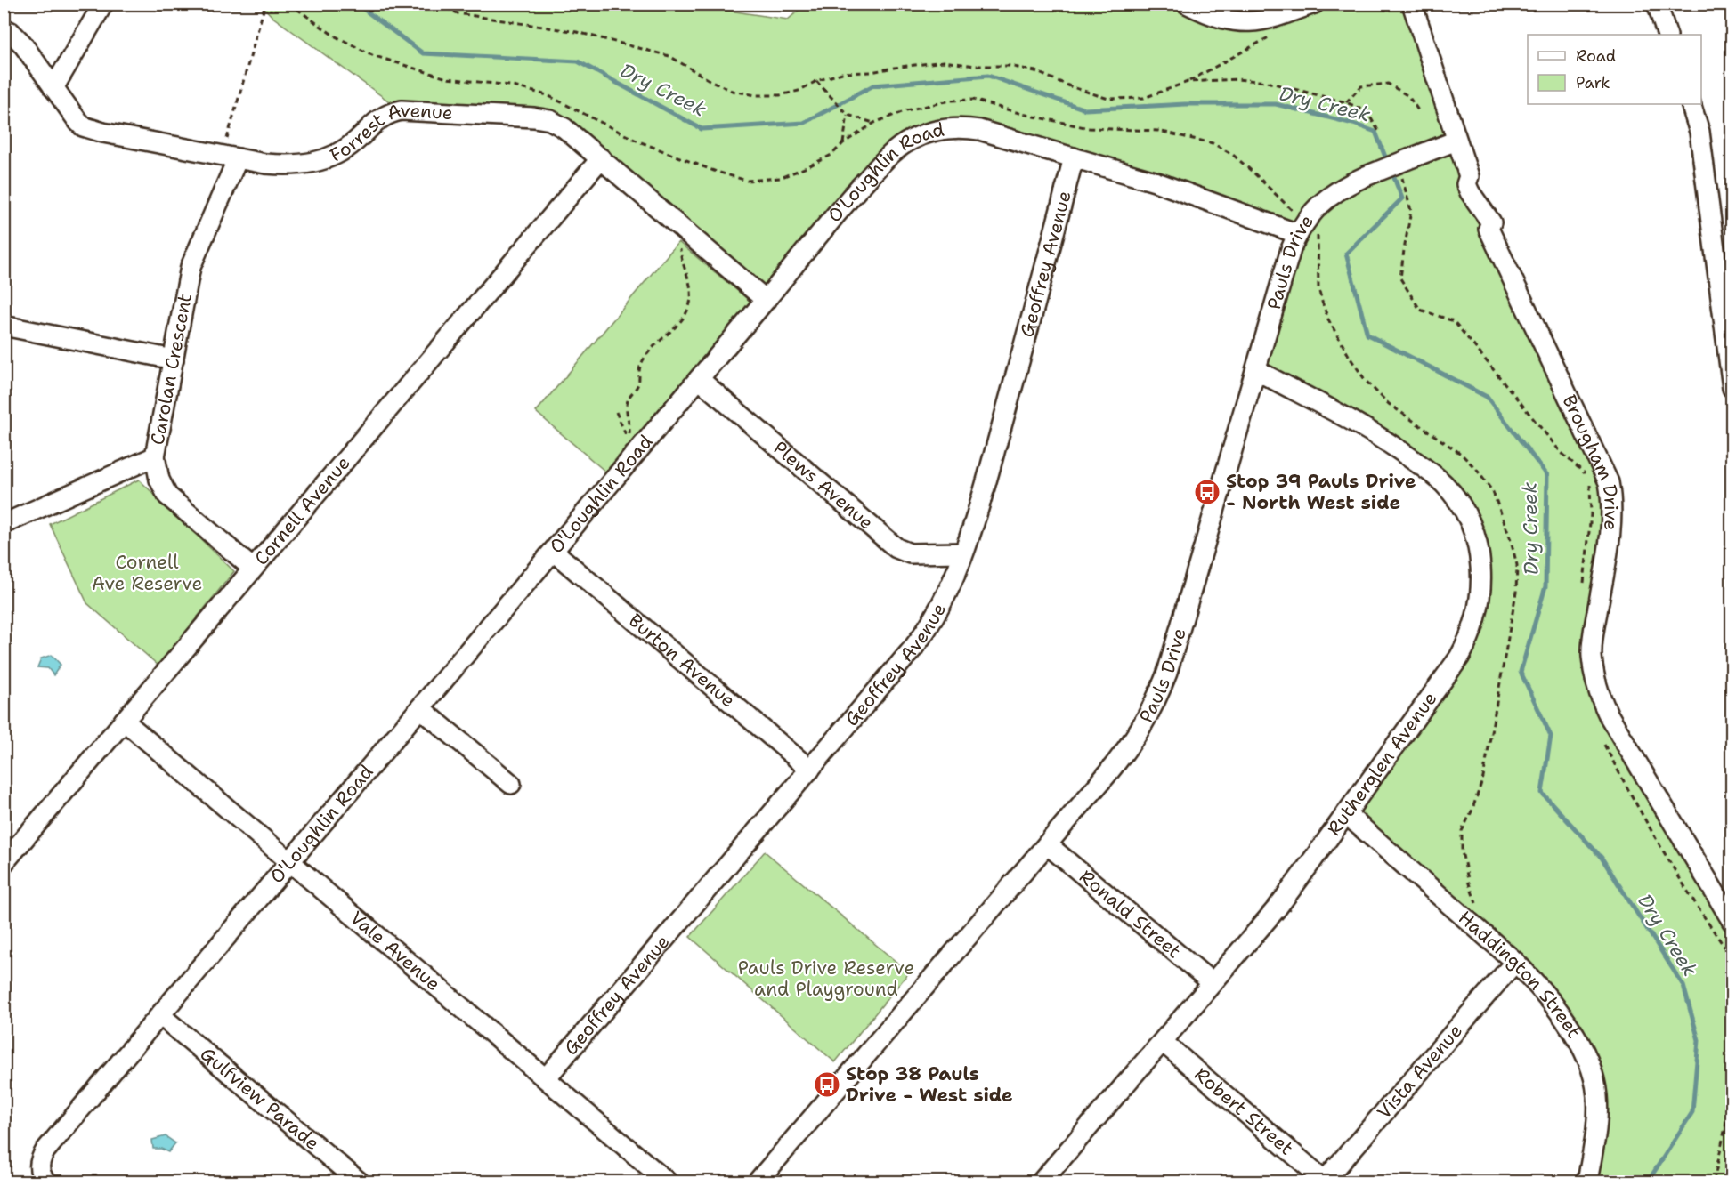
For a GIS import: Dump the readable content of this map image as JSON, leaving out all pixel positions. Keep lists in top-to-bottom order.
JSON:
{
  "streets": {
    "street": [
      "Forrest Avenue",
      "O'Loughlin Road",
      "Geoffrey Avenue",
      "Pauls Drive",
      "Carolan Crescent",
      "Brougham Drive",
      "Plews Avenue",
      "Cornell Avenue",
      "Burton Avenue",
      "Rutherglen Avenue",
      "Ronald Street",
      "Vale Avenue",
      "Haddington Street",
      "Vista Avenue",
      "Gulfview Parade",
      "Robert Street"
    ]
  },
  "crossings": [
    ["Forrest Avenue", "O'Loughlin Road"],
    ["Forrest Avenue", "Carolan Crescent"],
    ["Forrest Avenue", "Cornell Avenue"],
    ["O'Loughlin Road", "Geoffrey Avenue"],
    ["O'Loughlin Road", "Pauls Drive"],
    ["O'Loughlin Road", "Plews Avenue"],
    ["O'Loughlin Road", "Burton Avenue"],
    ["O'Loughlin Road", "Vale Avenue"],
    ["O'Loughlin Road", "Gulfview Parade"],
    ["Geoffrey Avenue", "Plews Avenue"],
    ["Geoffrey Avenue", "Burton Avenue"],
    ["Geoffrey Avenue", "Vale Avenue"],
    ["Pauls Drive", "Brougham Drive"],
    ["Pauls Drive", "Rutherglen Avenue"],
    ["Pauls Drive", "Ronald Street"],
    ["Cornell Avenue", "Vale Avenue"],
    ["Rutherglen Avenue", "Ronald Street"],
    ["Rutherglen Avenue", "Haddington Street"],
    ["Rutherglen Avenue", "Robert Street"],
    ["Haddington Street", "Vista Avenue"],
    ["Vista Avenue", "Robert Street"]
  ],
  "water": ["Dry Creek"],
  "parks": ["Cornell Ave Reserve", "Pauls Drive Reserve and Playground"],
  "places": {
    "bus stop": ["Stop 39 Pauls Drive - North West side", "Stop 38 Pauls Drive - West side"]
  },
  "legend": ["Road", "Park"]
}
